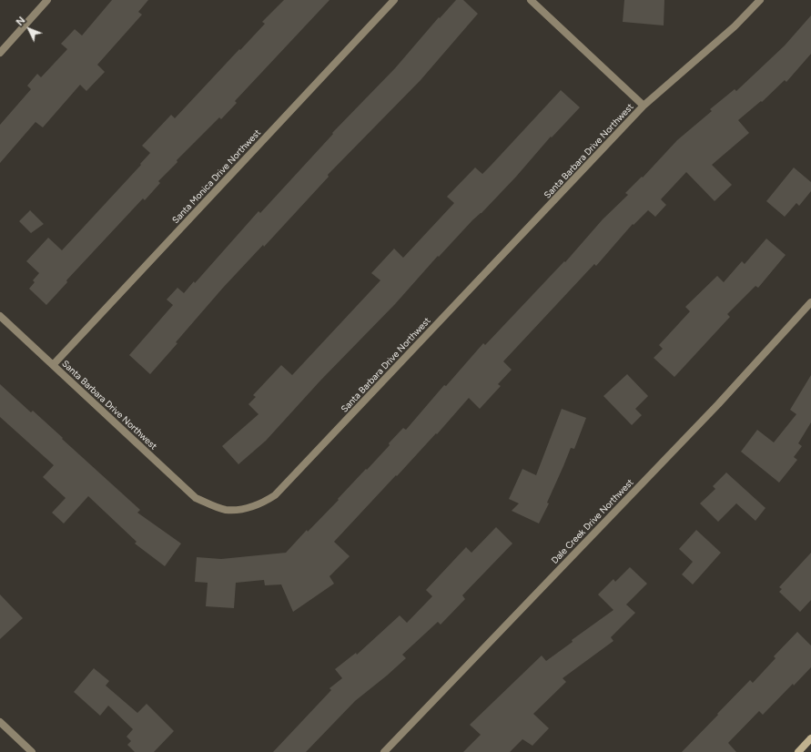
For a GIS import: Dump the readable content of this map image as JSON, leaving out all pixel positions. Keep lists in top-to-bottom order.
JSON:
{
  "streets": {
    "street": ["Santa Barbara Drive Northwest", "Santa Monica Drive Northwest", "Dale Creek Drive Northwest"]
  },
  "crossings": [
    ["Santa Barbara Drive Northwest", "Santa Monica Drive Northwest"]
  ],
  "north": "top left"
}
